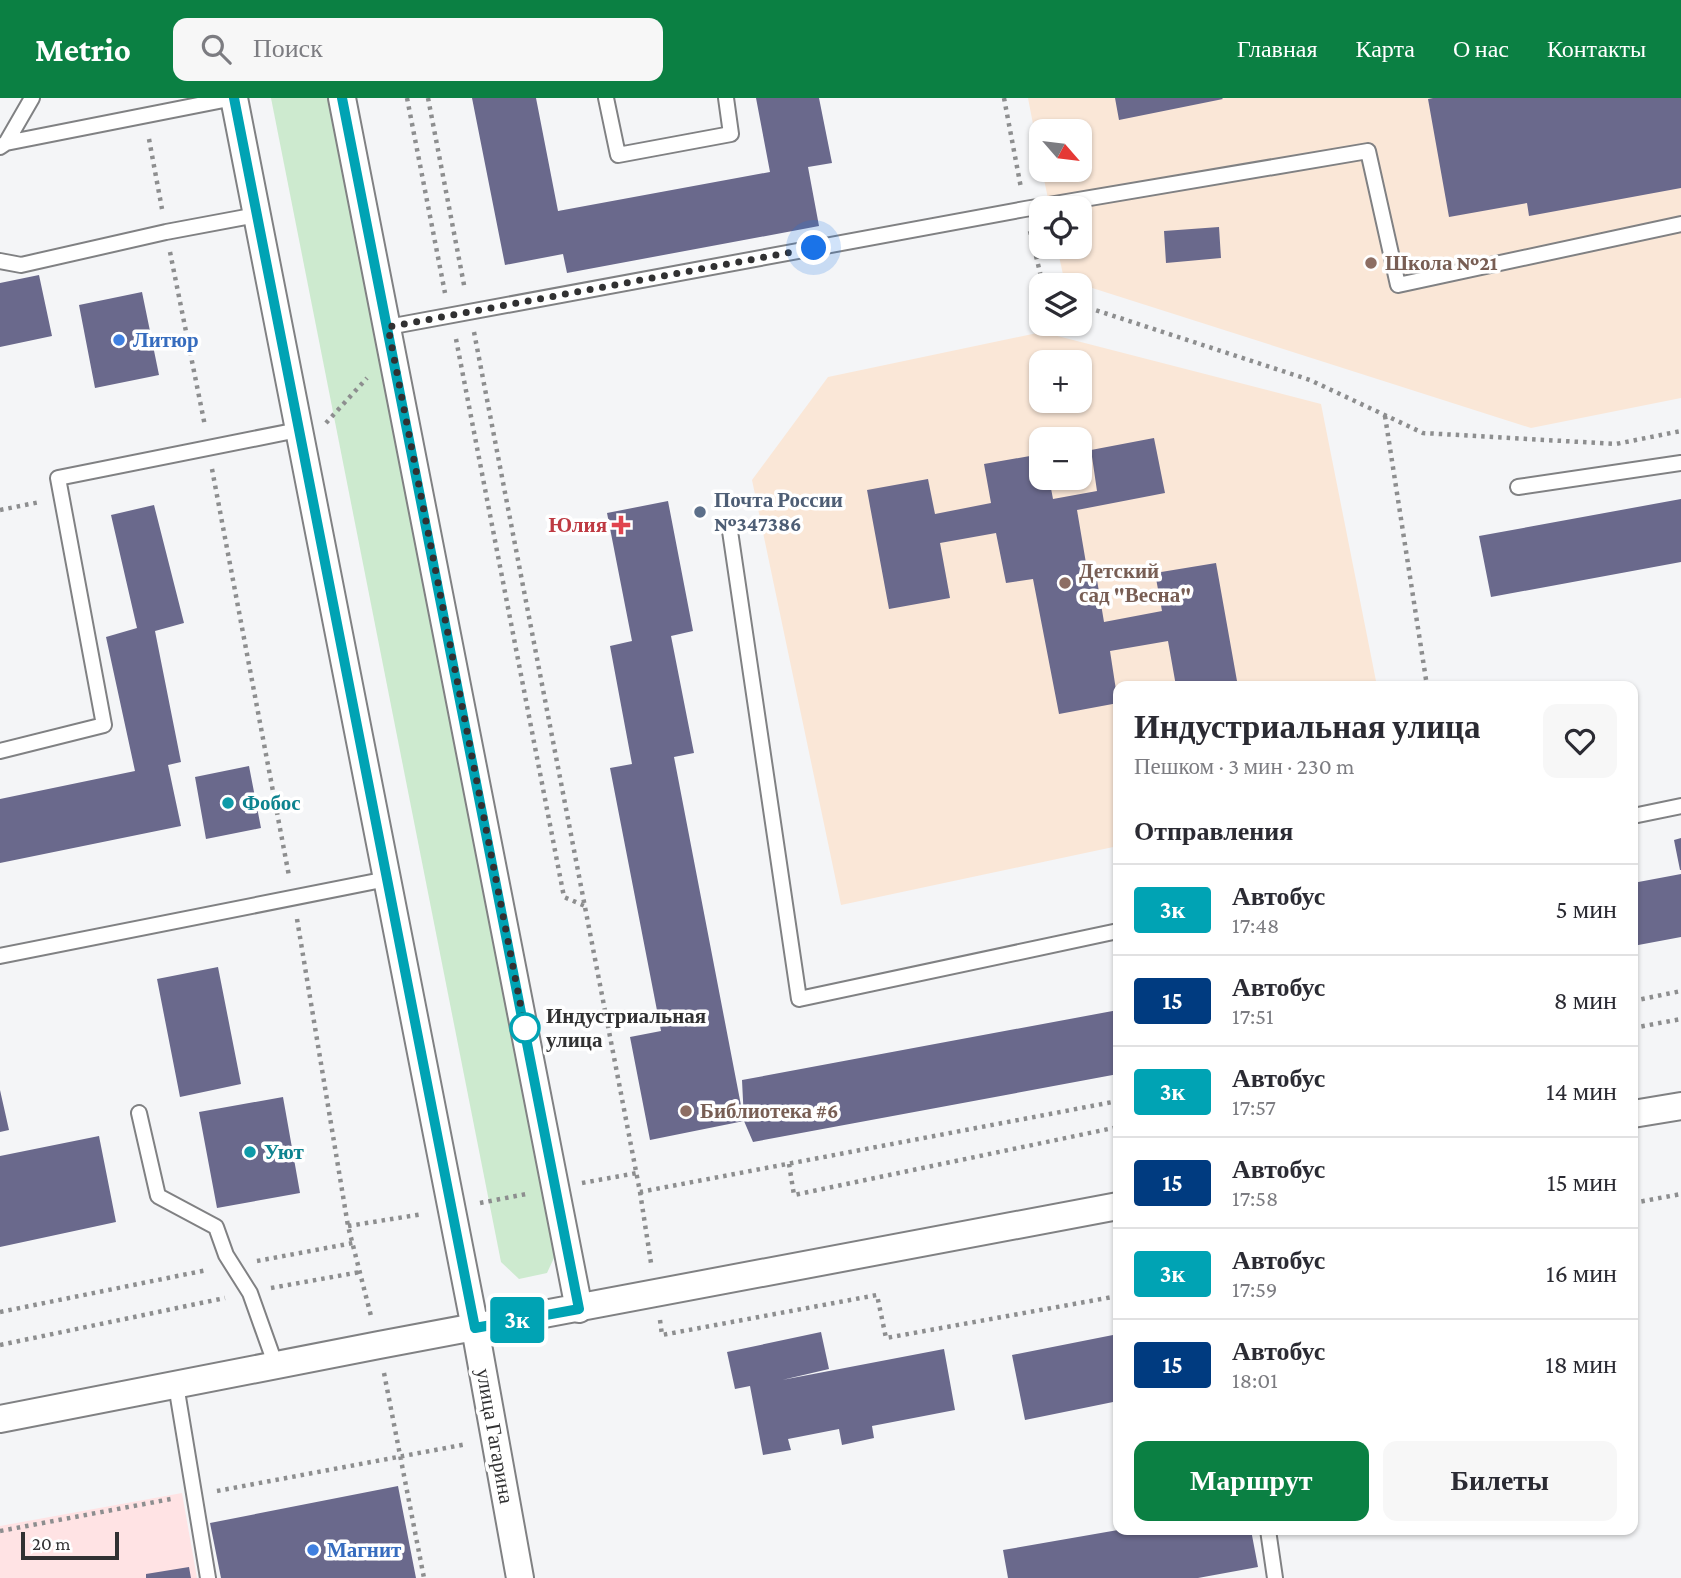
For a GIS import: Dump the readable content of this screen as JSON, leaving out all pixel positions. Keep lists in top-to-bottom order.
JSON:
{
  "streets": {
    "street": ["улица Гагарина"]
  },
  "places": {
    "other": [
      "Школа №21",
      "Литюр",
      "Почта России №347386",
      "Детский сад \"Весна\"",
      "Фобос",
      "Индустриальная улица",
      "Библиотека #6",
      "Уют",
      "Магнит"
    ],
    "health": ["Юлия"]
  },
  "lines": ["bus line 3к"],
  "scale_bar": "20 m",
  "north": "bottom right",
  "page": {
    "header": "Metrio",
    "search": "Поиск",
    "nav": [
      "Главная",
      "Карта",
      "О нас",
      "Контакты"
    ],
    "on_map": "3к",
    "map_buttons": ["+", "−"],
    "heading": [
      ["Индустриальная улица", "Пешком · 3 мин · 230 m"],
      "Отправления"
    ],
    "list": [
      {
        "mark": "3к",
        "name": "Автобус",
        "note": "17:48",
        "value": "5 мин"
      },
      {
        "mark": "15",
        "name": "Автобус",
        "note": "17:51",
        "value": "8 мин"
      },
      {
        "mark": "3к",
        "name": "Автобус",
        "note": "17:57",
        "value": "14 мин"
      },
      {
        "mark": "15",
        "name": "Автобус",
        "note": "17:58",
        "value": "15 мин"
      },
      {
        "mark": "3к",
        "name": "Автобус",
        "note": "17:59",
        "value": "16 мин"
      },
      {
        "mark": "15",
        "name": "Автобус",
        "note": "18:01",
        "value": "18 мин"
      }
    ],
    "buttons": ["Маршрут", "Билеты"],
    "scale": "20 m"
  }
}
